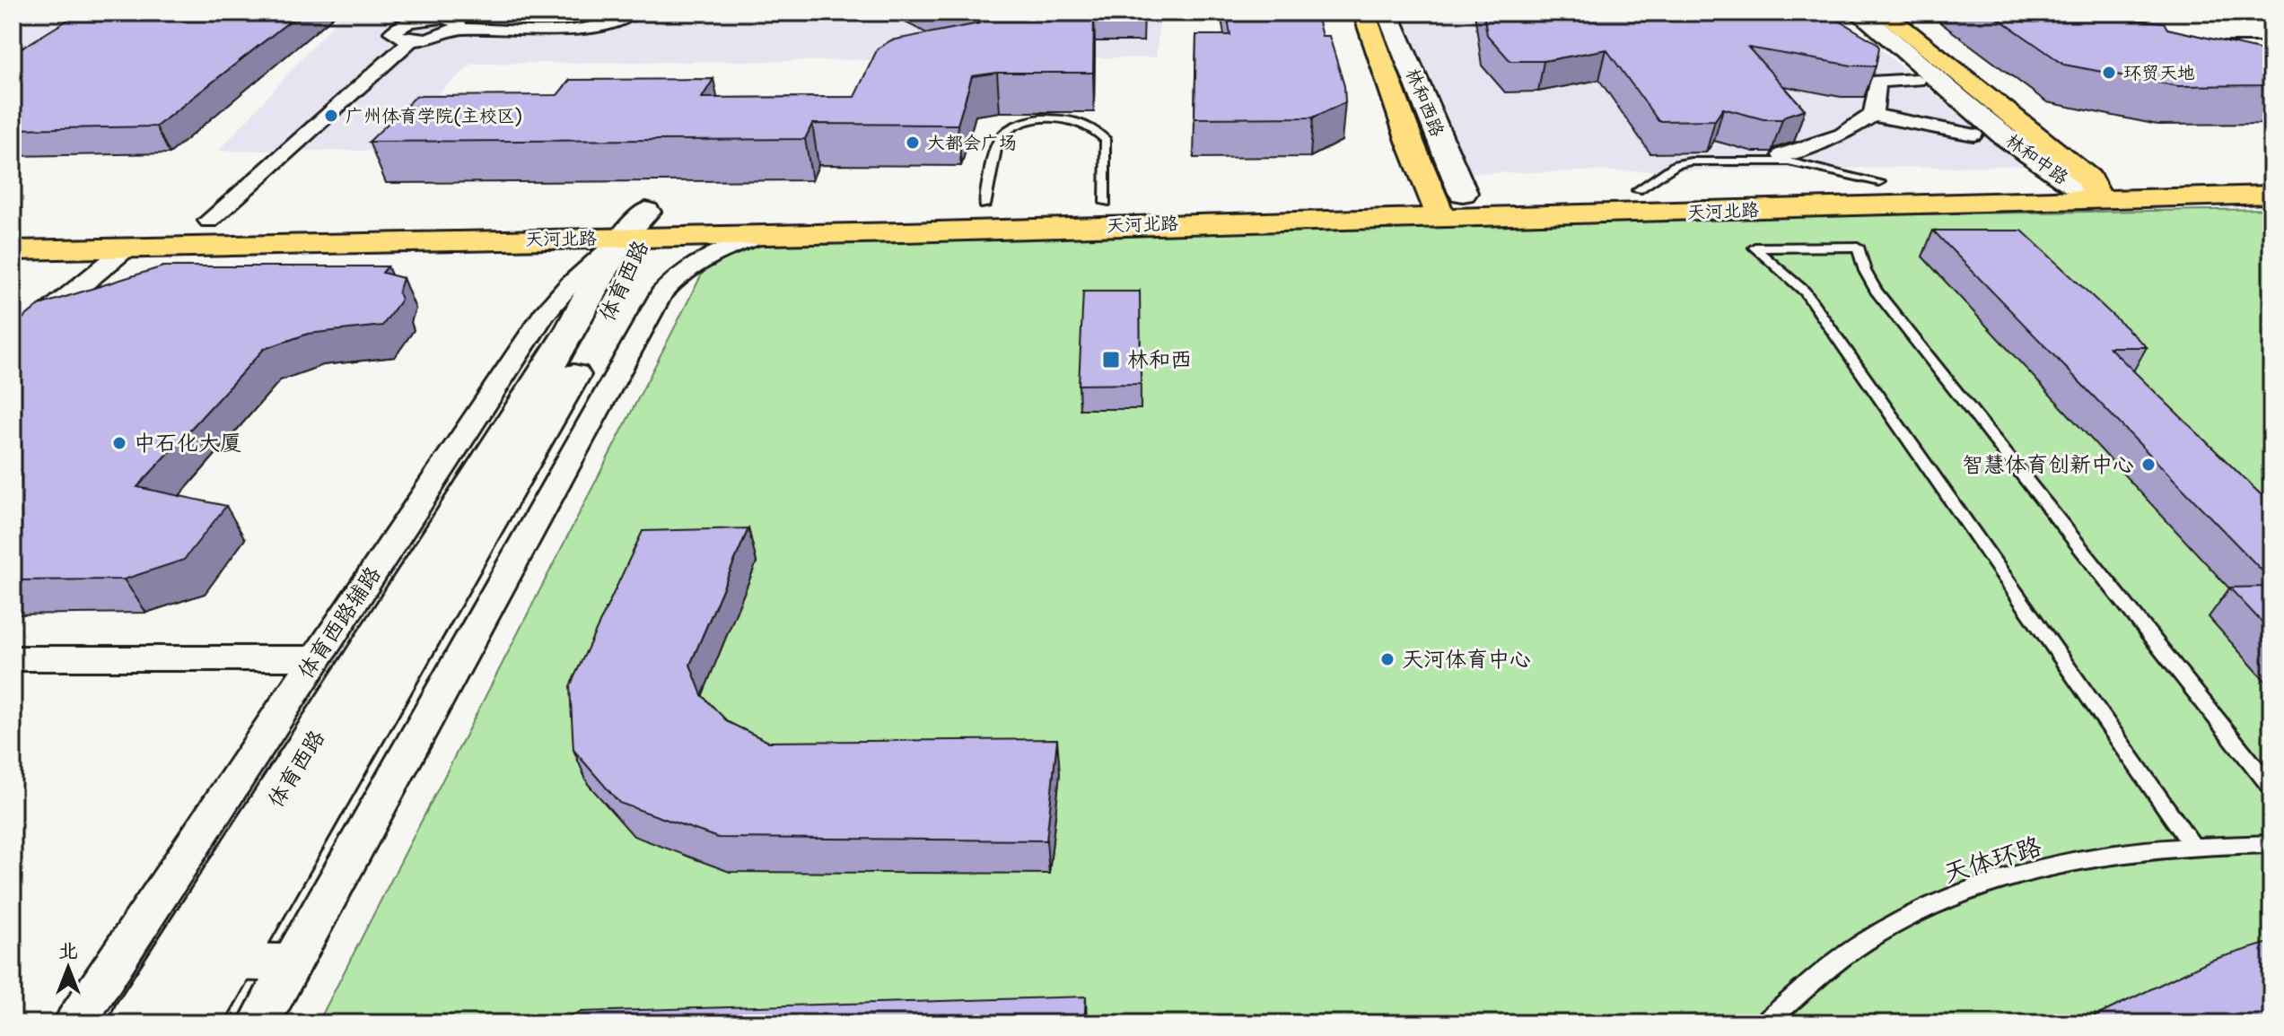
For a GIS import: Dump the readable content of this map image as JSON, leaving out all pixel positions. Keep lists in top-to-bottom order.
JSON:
{
  "streets": {
    "main road": ["林和西路", "林和中路", "天河北路"],
    "street": ["体育西路", "体育西路辅路"],
    "lane": ["天体环路"]
  },
  "crossings": [
    ["林和西路", "天河北路"],
    ["林和中路", "天河北路"],
    ["天河北路", "体育西路"],
    ["天河北路", "体育西路辅路"],
    ["体育西路", "体育西路辅路"]
  ],
  "places": {
    "other": [
      "环贸天地",
      "广州体育学院(主校区)",
      "大都会广场",
      "中石化大厦",
      "智慧体育创新中心",
      "天河体育中心"
    ],
    "transit": ["林和西"]
  },
  "north": "top"
}
